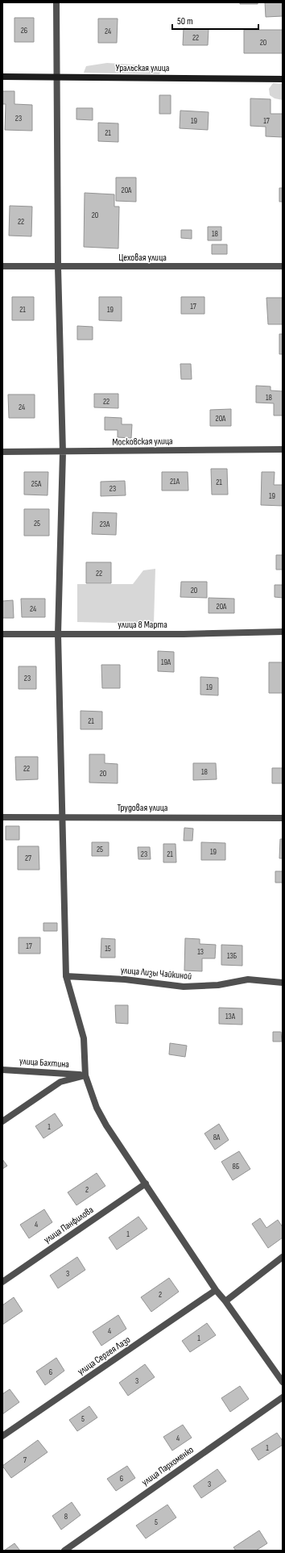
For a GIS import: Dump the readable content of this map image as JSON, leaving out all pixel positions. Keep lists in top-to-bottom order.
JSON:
{
  "streets": {
    "street": [
      "Уральская улица",
      "Цеховая улица",
      "Московская улица",
      "улица 8 Марта",
      "Трудовая улица",
      "улица Лизы Чайкиной",
      "улица Бахтина",
      "улица Панфилова",
      "улица Сергея Лазо",
      "улица Пархоменко"
    ]
  },
  "house_numbers": [
    "26",
    "24",
    "22",
    "20",
    "23",
    "19",
    "17",
    "21",
    "20А",
    "20",
    "22",
    "18",
    "17",
    "21",
    "19",
    "18",
    "22",
    "24",
    "20А",
    "21А",
    "21",
    "25А",
    "23",
    "19",
    "25",
    "23А",
    "22",
    "20",
    "20А",
    "24",
    "19А",
    "23",
    "19",
    "21",
    "22",
    "18",
    "20",
    "25",
    "19",
    "23",
    "21",
    "27",
    "17",
    "15",
    "13",
    "13Б",
    "13А",
    "1",
    "8А",
    "8Б",
    "2",
    "4",
    "1",
    "3",
    "2",
    "4",
    "1",
    "6",
    "3",
    "5",
    "4",
    "1",
    "7",
    "6",
    "3",
    "8",
    "5"
  ],
  "scale_bar": "50 m"
}
